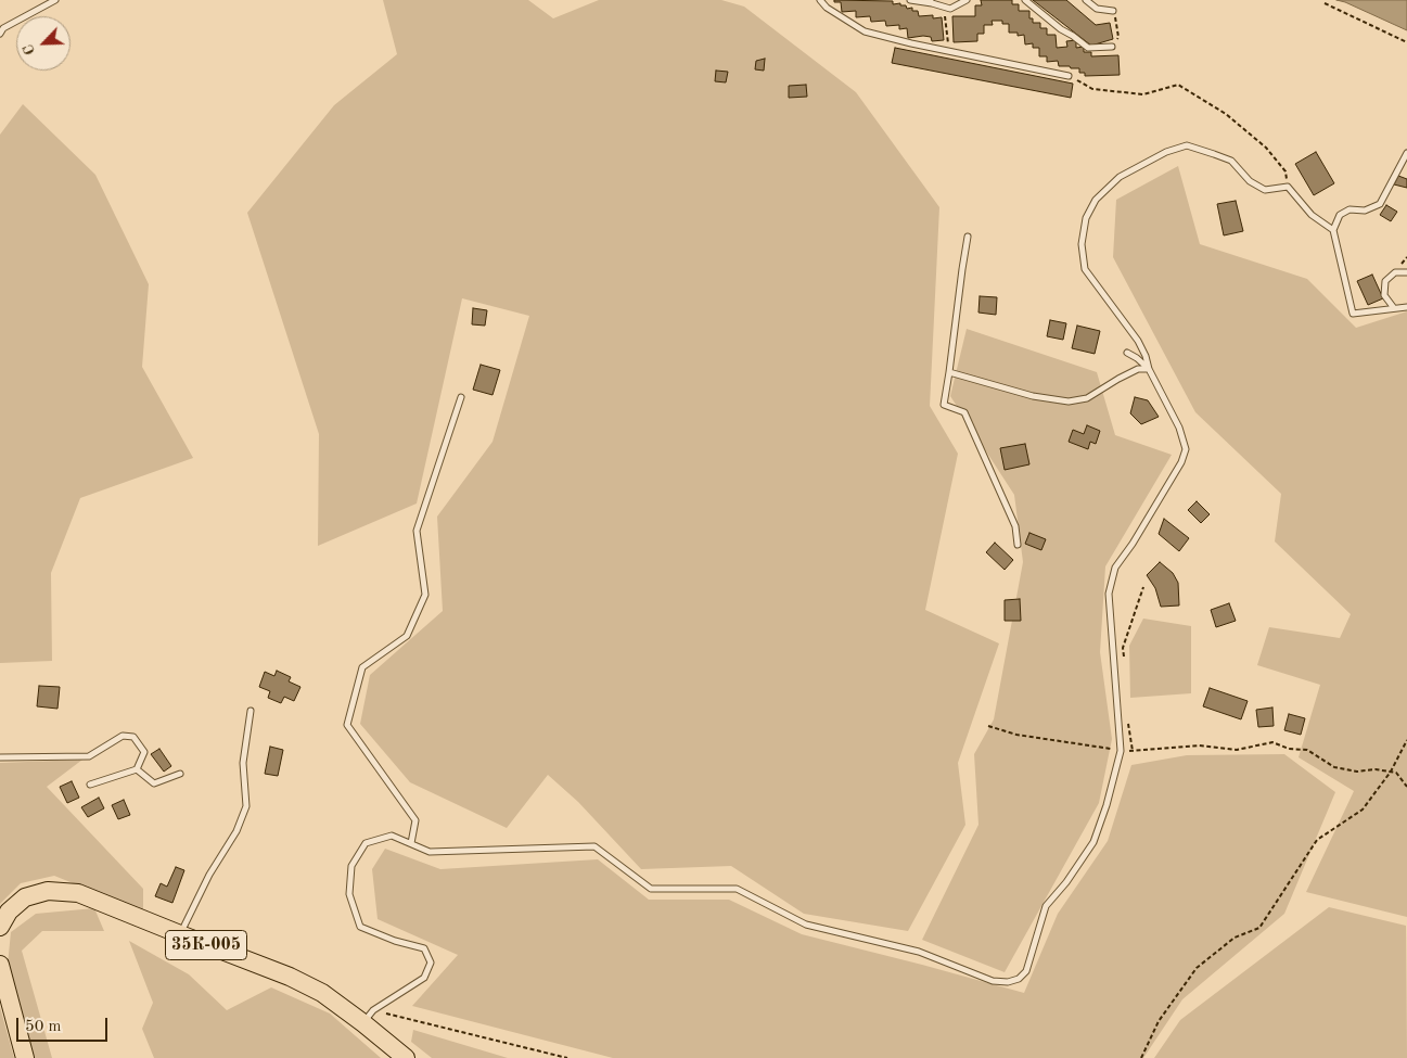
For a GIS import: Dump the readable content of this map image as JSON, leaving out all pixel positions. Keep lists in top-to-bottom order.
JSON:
{
  "streets": {
    "main road": ["35К-005"]
  },
  "scale_bar": "50 m",
  "north": "bottom left"
}
